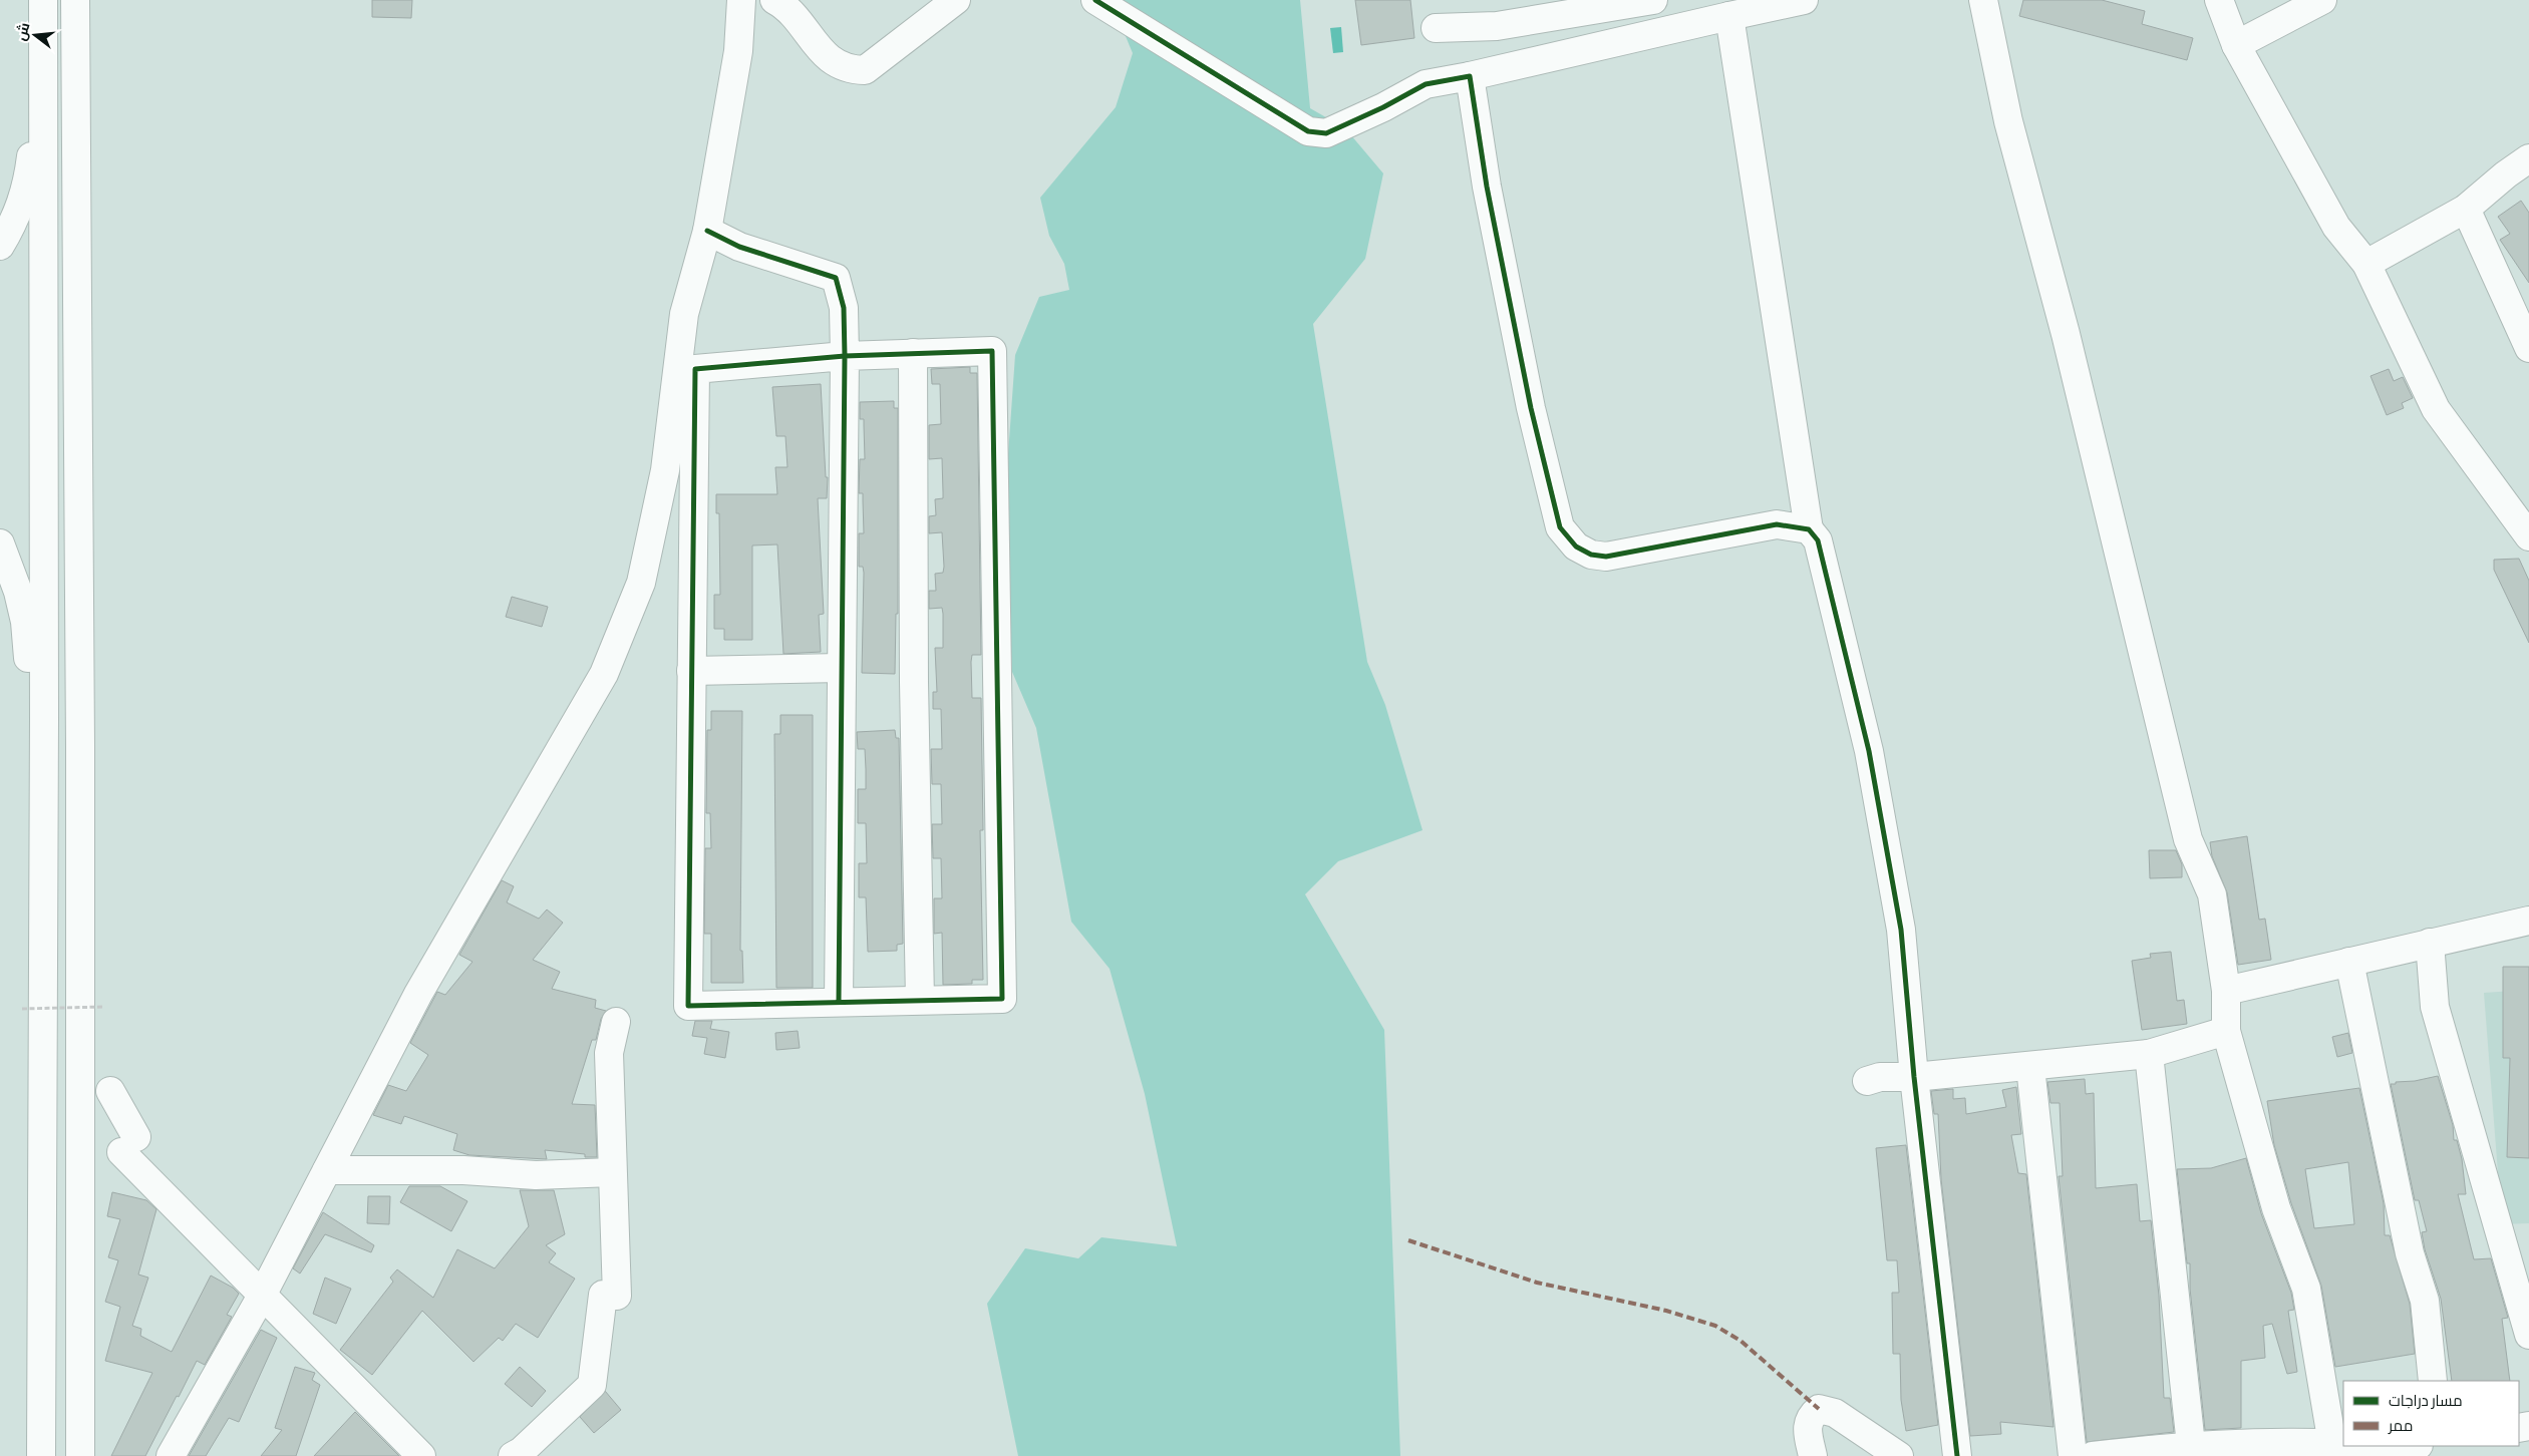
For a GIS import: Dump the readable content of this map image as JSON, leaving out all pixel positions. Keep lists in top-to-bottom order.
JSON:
{
  "legend": ["مسار دراجات", "ممر"],
  "north": "left"
}
